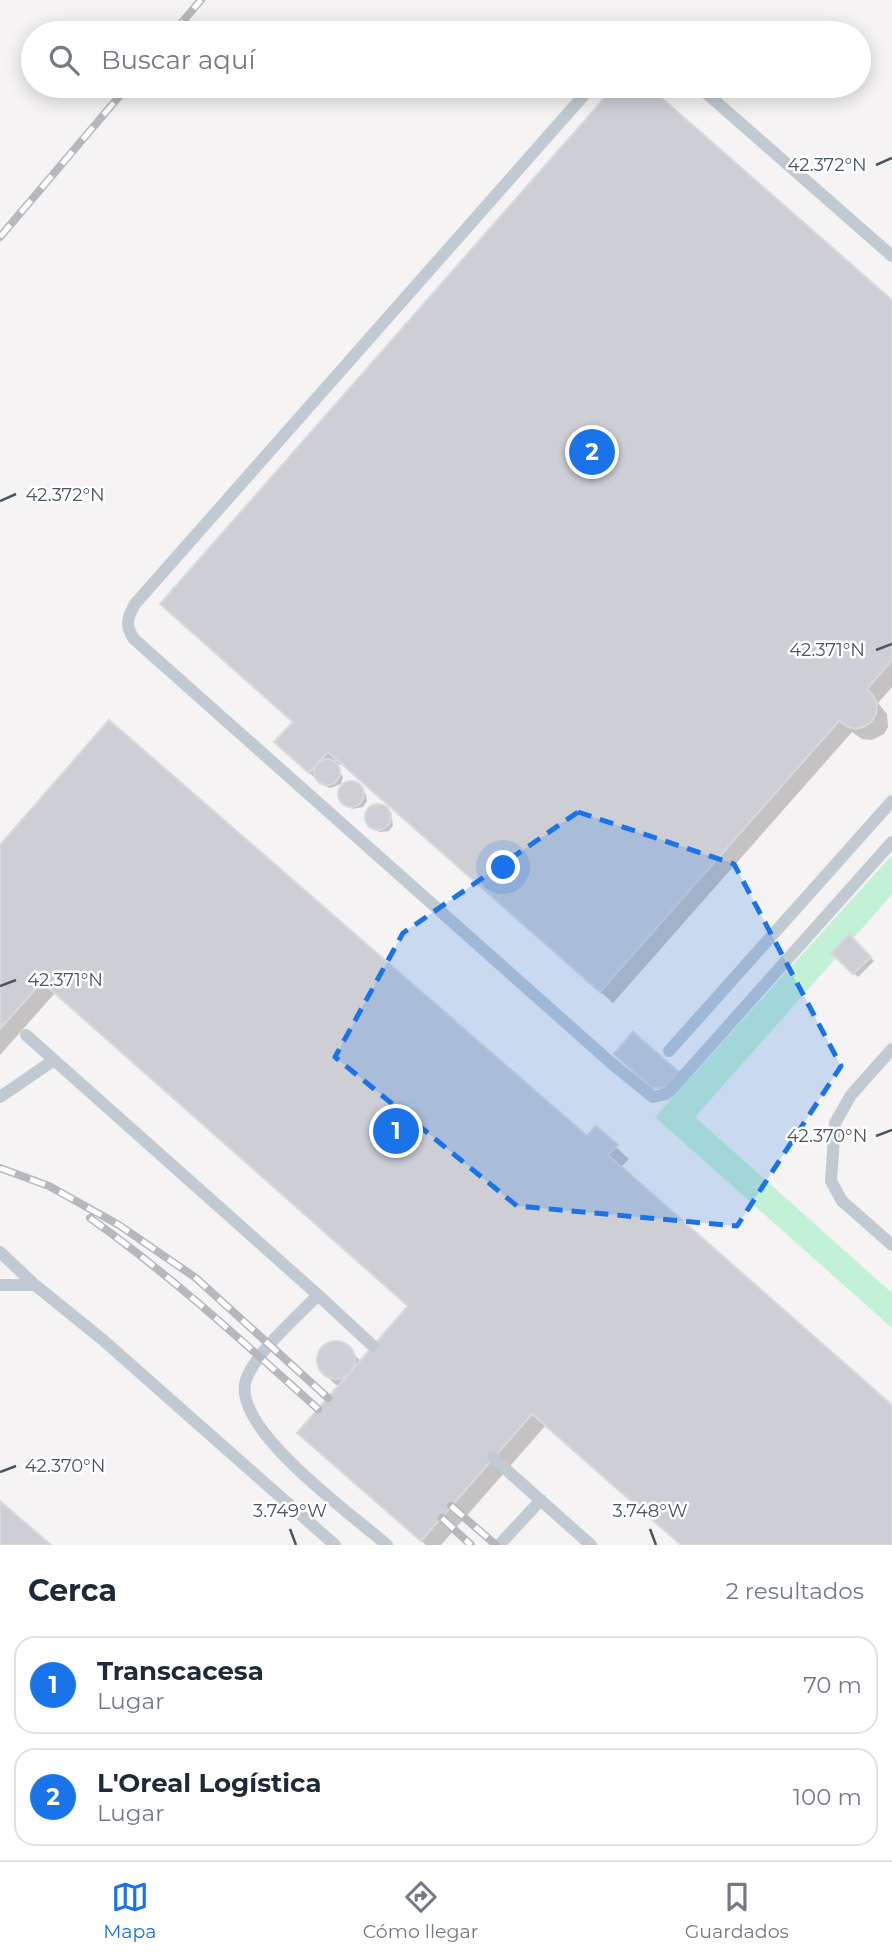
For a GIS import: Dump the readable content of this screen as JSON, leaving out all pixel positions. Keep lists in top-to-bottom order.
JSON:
{
  "page": {
    "search": "Buscar aquí",
    "pins": ["2", "1"],
    "heading": ["Cerca", "2 resultados"],
    "list": [
      {
        "mark": "1",
        "name": "Transcacesa",
        "note": "Lugar",
        "value": "70 m"
      },
      {
        "mark": "2",
        "name": "L'Oreal Logística",
        "note": "Lugar",
        "value": "100 m"
      }
    ],
    "nav": ["Mapa", "Cómo llegar", "Guardados"]
  },
  "coordinates": [
    "42.372°N",
    "42.371°N",
    "42.370°N",
    "3.749°W",
    "3.748°W"
  ]
}
